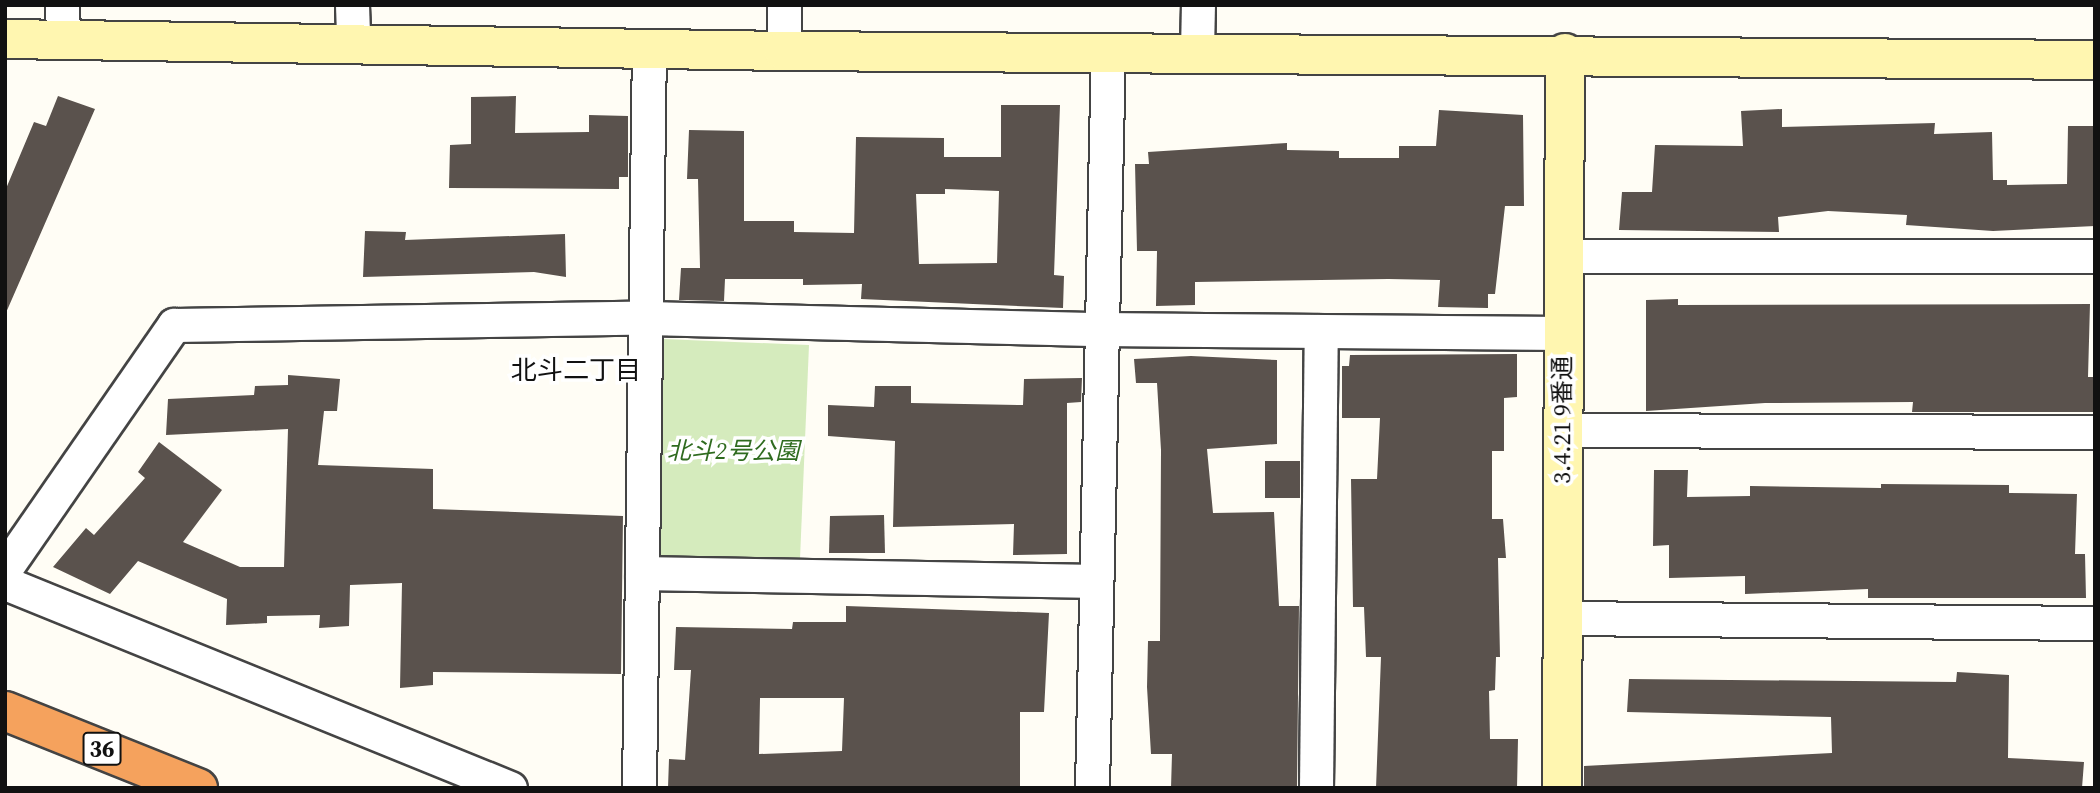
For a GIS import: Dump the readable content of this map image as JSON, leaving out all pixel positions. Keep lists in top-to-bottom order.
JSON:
{
  "streets": {
    "highway": ["36"],
    "street": ["3.4.21 9番通"]
  },
  "districts": ["北斗二丁目"],
  "parks": ["北斗2号公園"]
}
